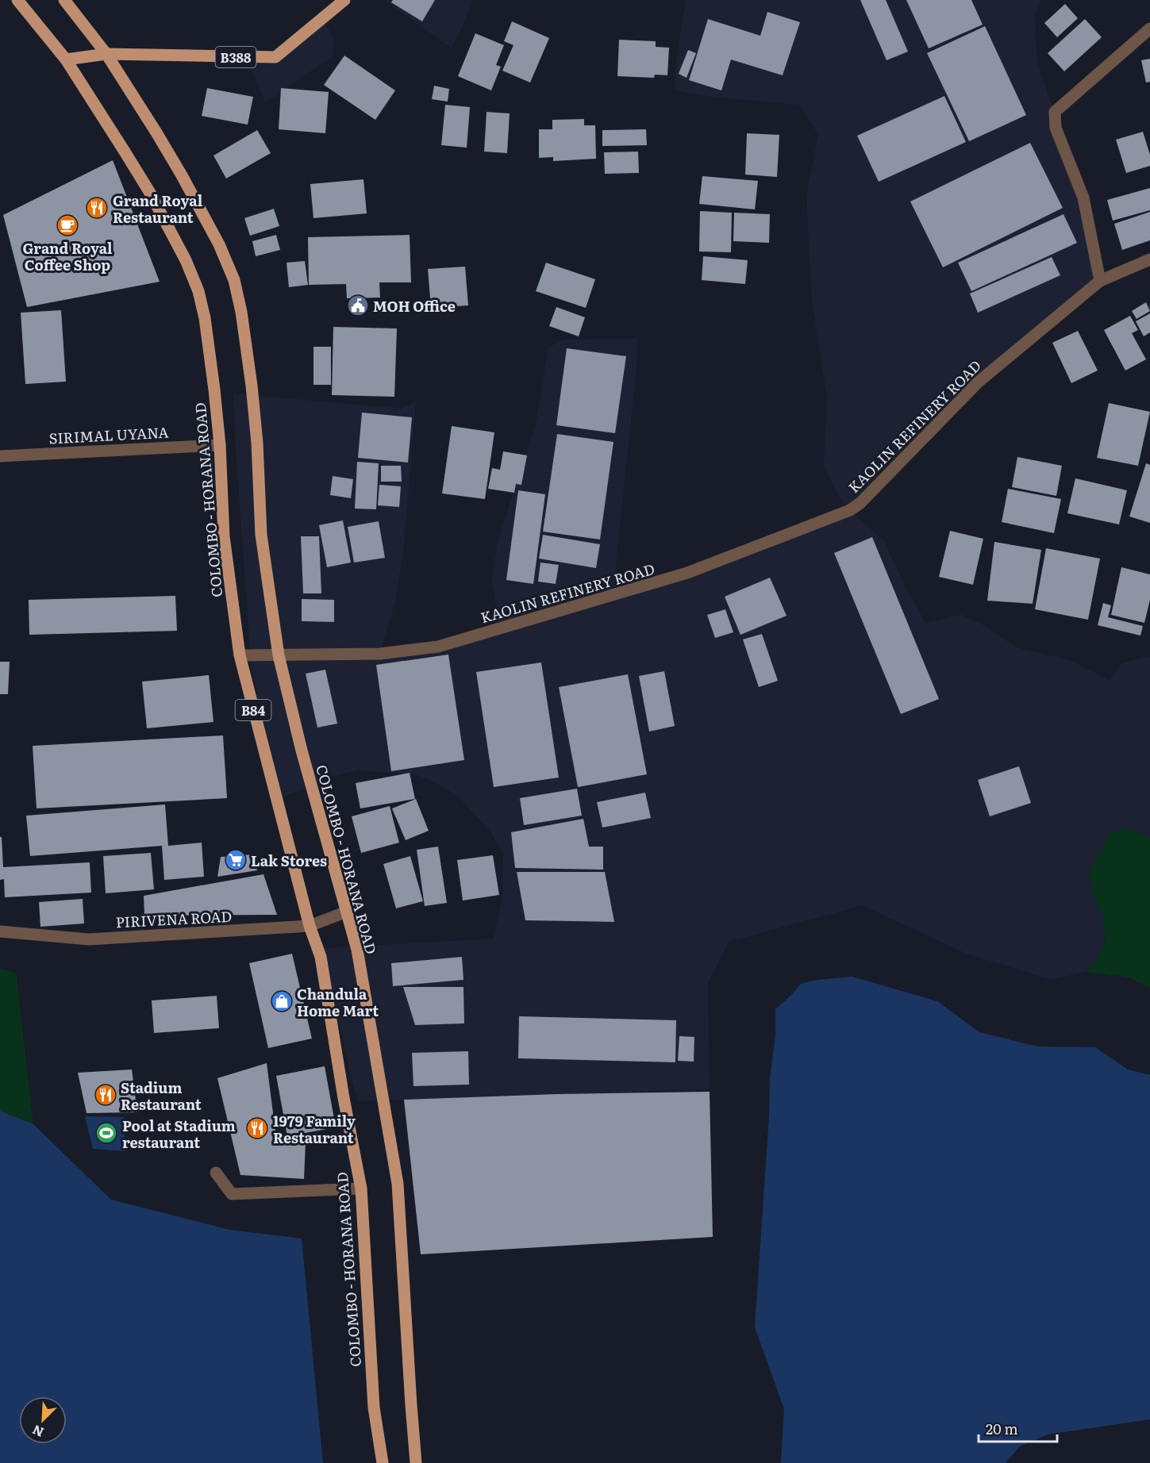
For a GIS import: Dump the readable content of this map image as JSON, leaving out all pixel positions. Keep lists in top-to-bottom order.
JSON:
{
  "streets": {
    "main road": ["B388", "COLOMBO - HORANA ROAD", "B84"],
    "street": ["KAOLIN REFINERY ROAD", "SIRIMAL UYANA", "PIRIVENA ROAD"]
  },
  "crossings": [
    ["B388", "COLOMBO - HORANA ROAD"],
    ["KAOLIN REFINERY ROAD", "COLOMBO - HORANA ROAD"],
    ["SIRIMAL UYANA", "COLOMBO - HORANA ROAD"],
    ["COLOMBO - HORANA ROAD", "PIRIVENA ROAD"]
  ],
  "places": {
    "restaurant": ["Grand Royal Restaurant", "Stadium Restaurant", "1979 Family Restaurant"],
    "cafe": ["Grand Royal Coffee Shop"],
    "public building": ["MOH Office"],
    "supermarket": ["Lak Stores"],
    "shop": ["Chandula Home Mart"],
    "sports": ["Pool at Stadium restaurant"]
  },
  "scale_bar": "20 m",
  "north": "bottom left"
}
